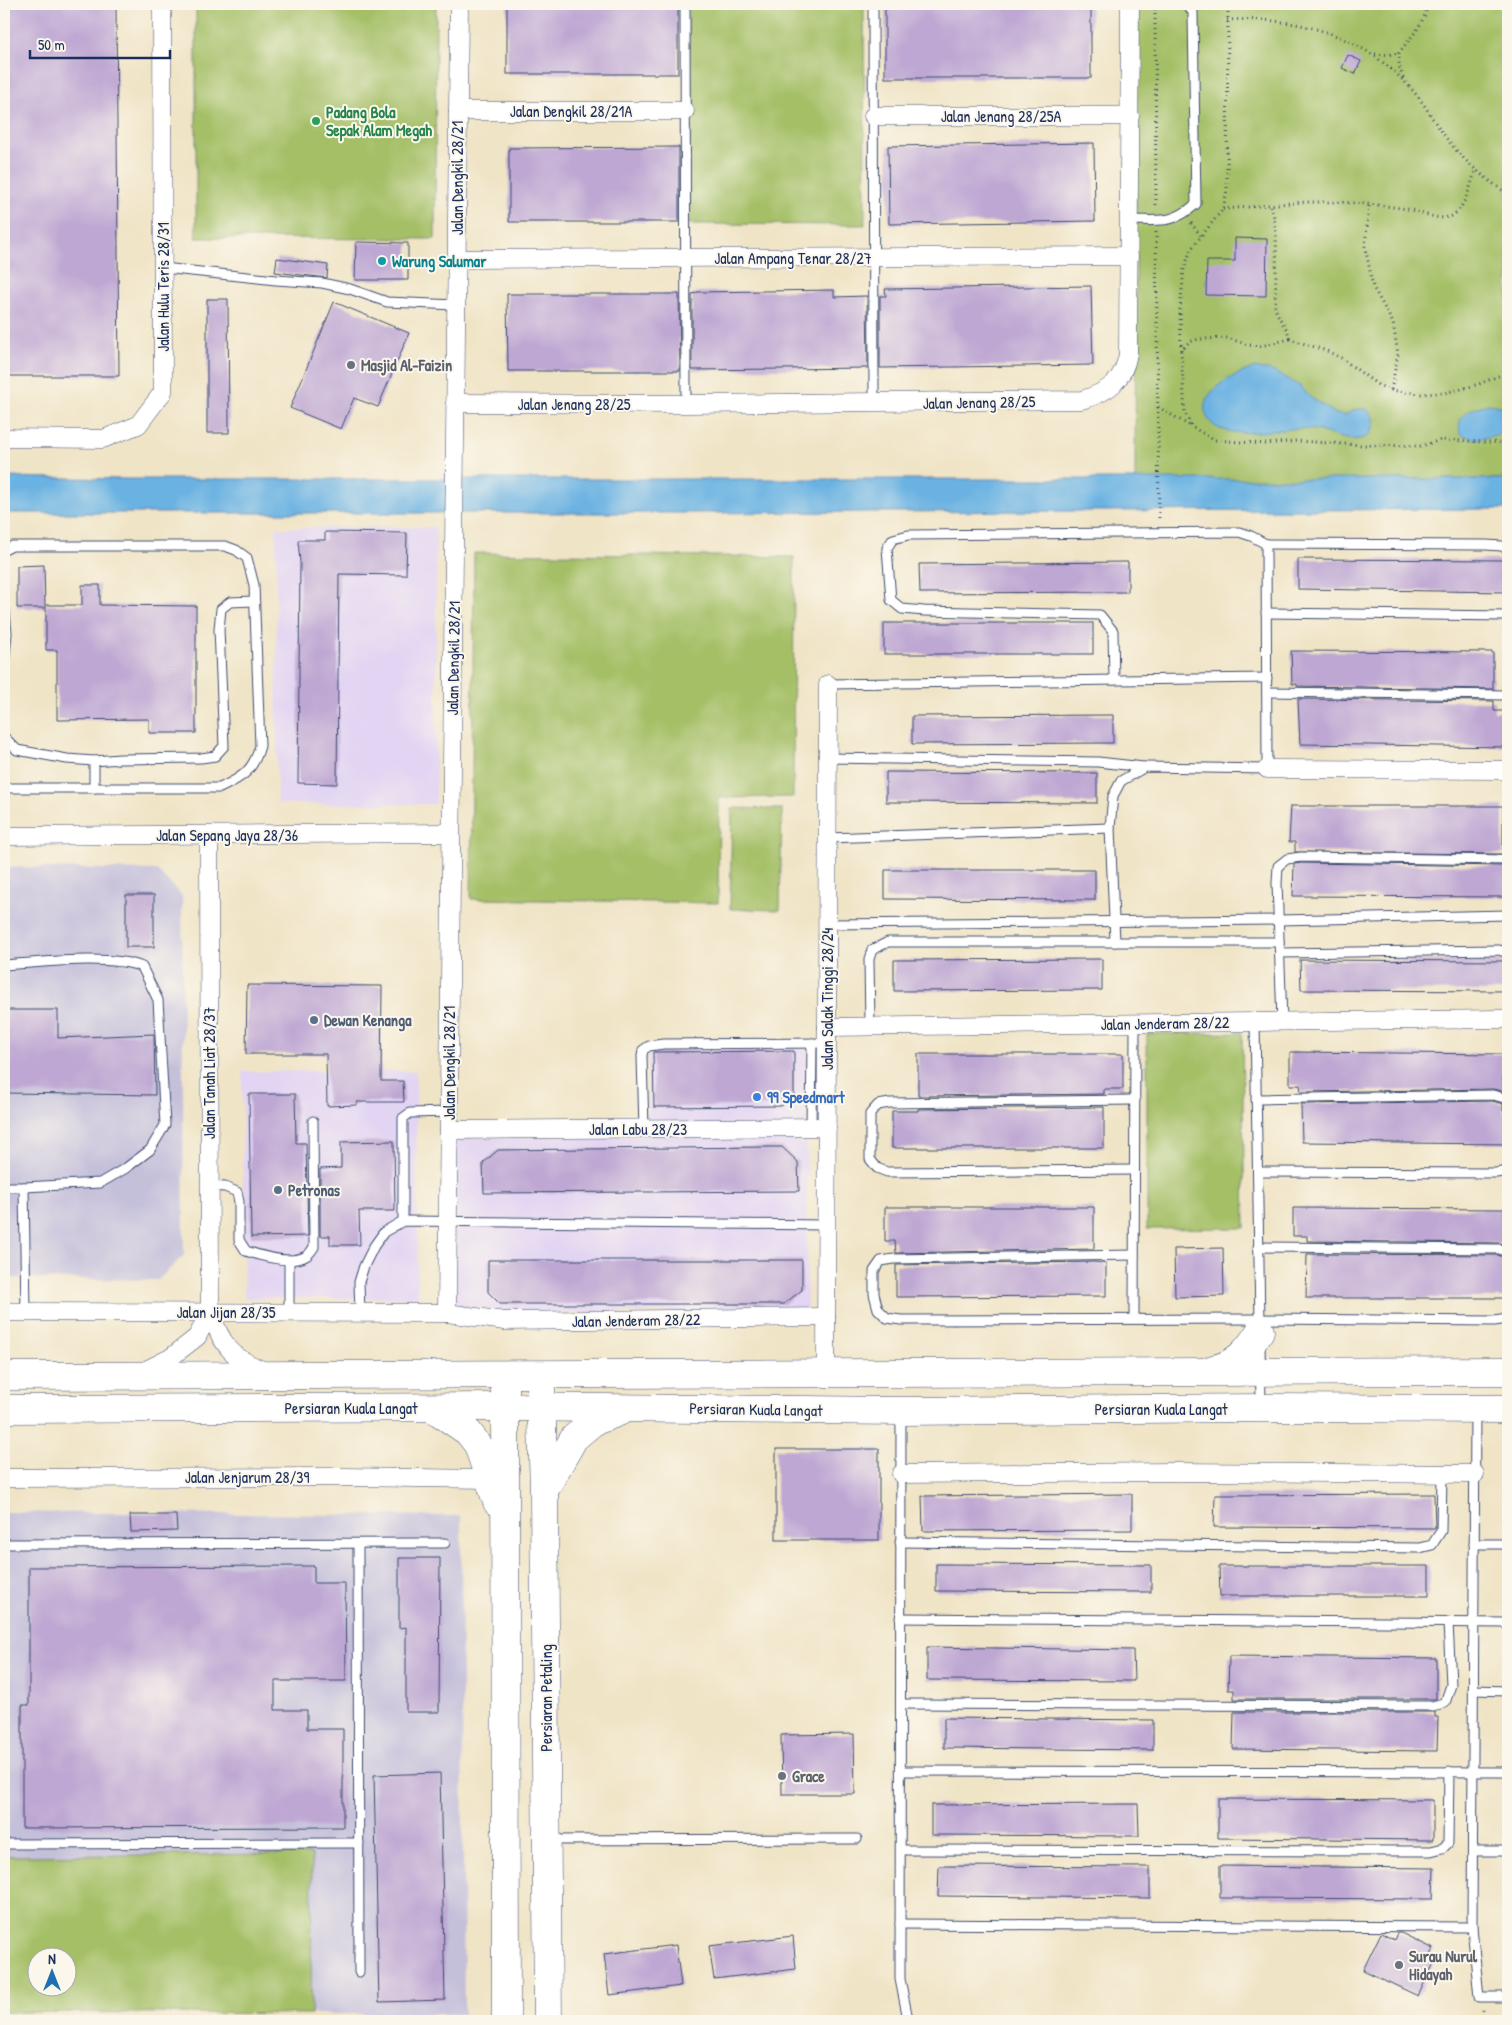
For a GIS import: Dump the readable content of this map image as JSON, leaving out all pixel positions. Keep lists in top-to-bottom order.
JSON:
{
  "streets": {
    "main road": ["Persiaran Kuala Langat", "Persiaran Petaling"],
    "street": [
      "Jalan Dengkil 28/21A",
      "Jalan Jenang 28/25A",
      "Jalan Dengkil 28/21",
      "Jalan Ampang Tenar 28/27",
      "Jalan Hulu Teris 28/31",
      "Jalan Jenang 28/25",
      "Jalan Sepang Jaya 28/36",
      "Jalan Salak Tinggi 28/24",
      "Jalan Jenderam 28/22",
      "Jalan Tanah Liat 28/37",
      "Jalan Labu 28/23",
      "Jalan Jijan 28/35",
      "Jalan Jenjarum 28/39"
    ]
  },
  "crossings": [
    ["Jalan Dengkil 28/21A", "Jalan Dengkil 28/21"],
    ["Jalan Jenang 28/25A", "Jalan Jenang 28/25"],
    ["Jalan Dengkil 28/21", "Jalan Ampang Tenar 28/27"],
    ["Jalan Dengkil 28/21", "Jalan Jenang 28/25"],
    ["Jalan Dengkil 28/21", "Jalan Sepang Jaya 28/36"],
    ["Jalan Dengkil 28/21", "Jalan Jenderam 28/22"],
    ["Jalan Dengkil 28/21", "Jalan Labu 28/23"],
    ["Jalan Dengkil 28/21", "Jalan Jijan 28/35"],
    ["Jalan Ampang Tenar 28/27", "Jalan Jenang 28/25"],
    ["Jalan Sepang Jaya 28/36", "Jalan Tanah Liat 28/37"],
    ["Jalan Salak Tinggi 28/24", "Jalan Jenderam 28/22"],
    ["Jalan Salak Tinggi 28/24", "Jalan Labu 28/23"],
    ["Jalan Salak Tinggi 28/24", "Persiaran Kuala Langat"],
    ["Jalan Jenderam 28/22", "Jalan Jijan 28/35"],
    ["Jalan Tanah Liat 28/37", "Jalan Jijan 28/35"],
    ["Persiaran Kuala Langat", "Persiaran Petaling"]
  ],
  "places": [
    "Padang Bola Sepak Alam Megah",
    "Warung Salumar",
    "Masjid Al-Faizin",
    "Dewan Kenanga",
    "99 Speedmart",
    "Petronas",
    "Grace",
    "Surau Nurul Hidayah"
  ],
  "scale_bar": "50 m",
  "north": "top"
}
